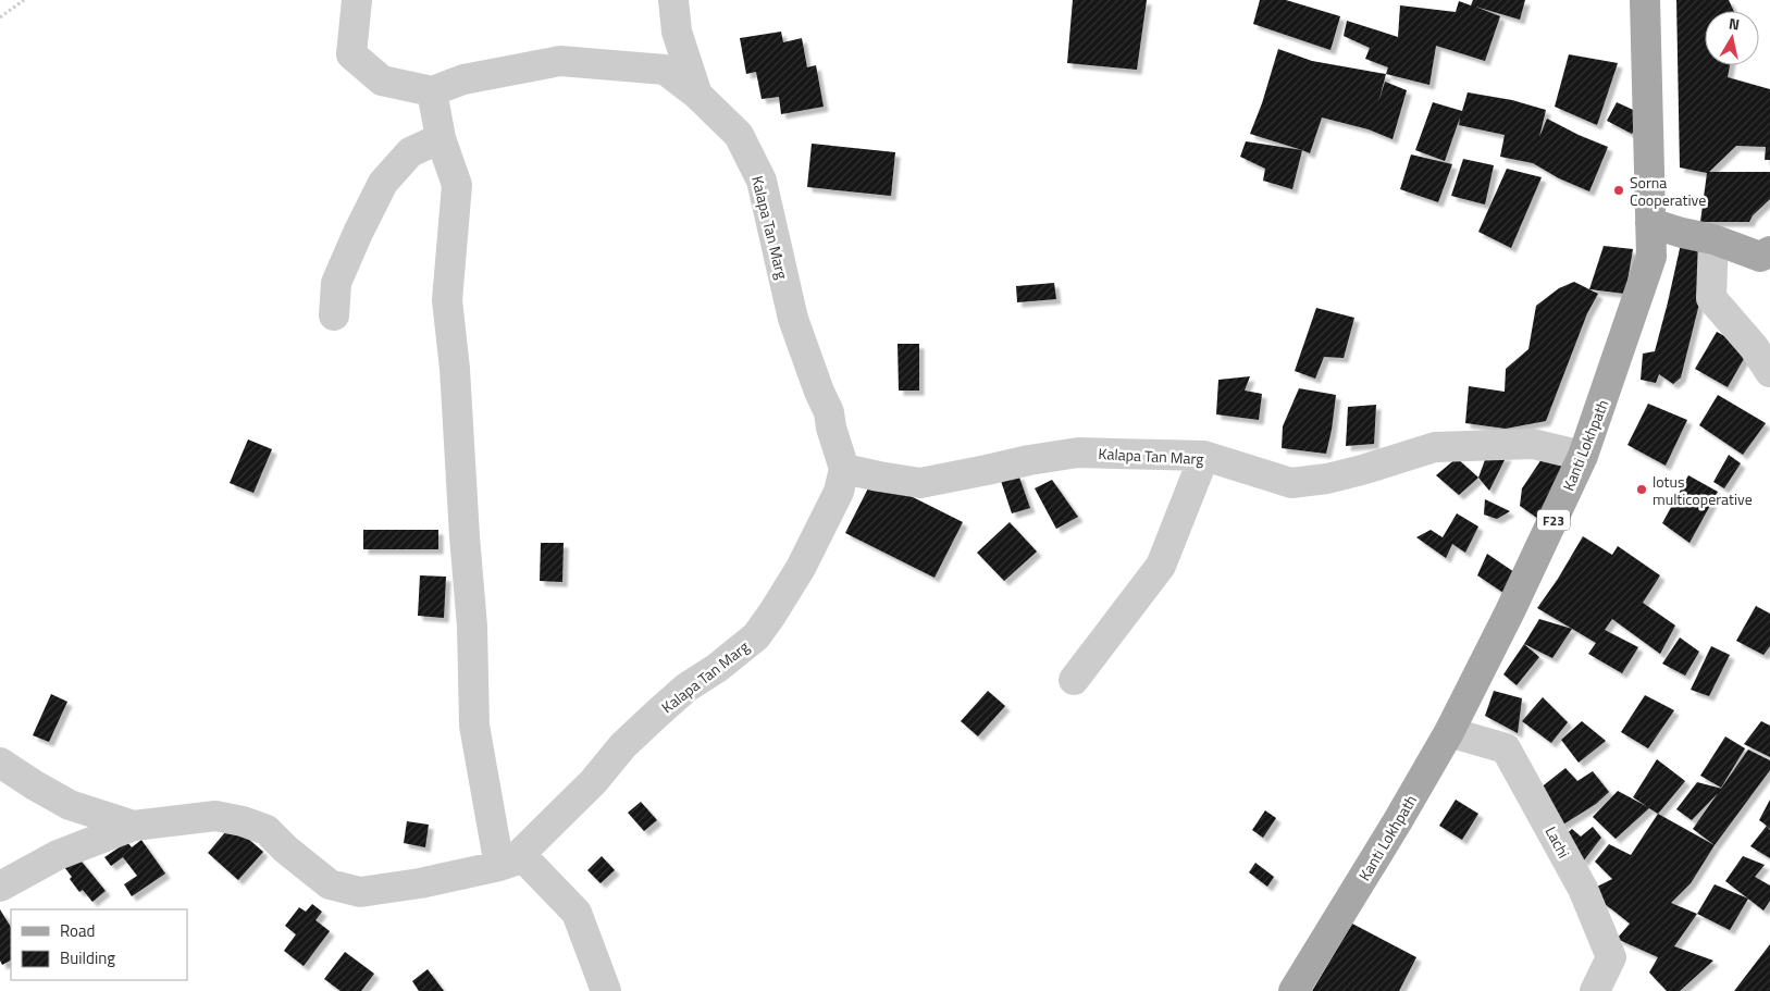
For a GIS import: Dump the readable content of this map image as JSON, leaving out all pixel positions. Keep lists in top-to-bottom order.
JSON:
{
  "streets": {
    "main road": ["Kanti Lokhpath", "F23"],
    "street": ["Kalapa Tan Marg", "Lachi"]
  },
  "crossings": [
    ["Kalapa Tan Marg", "Kanti Lokhpath"],
    ["Kanti Lokhpath", "Lachi"]
  ],
  "places": ["Sorna Cooperative", "lotus multicoperative"],
  "legend": ["Road", "Building"],
  "north": "top"
}
